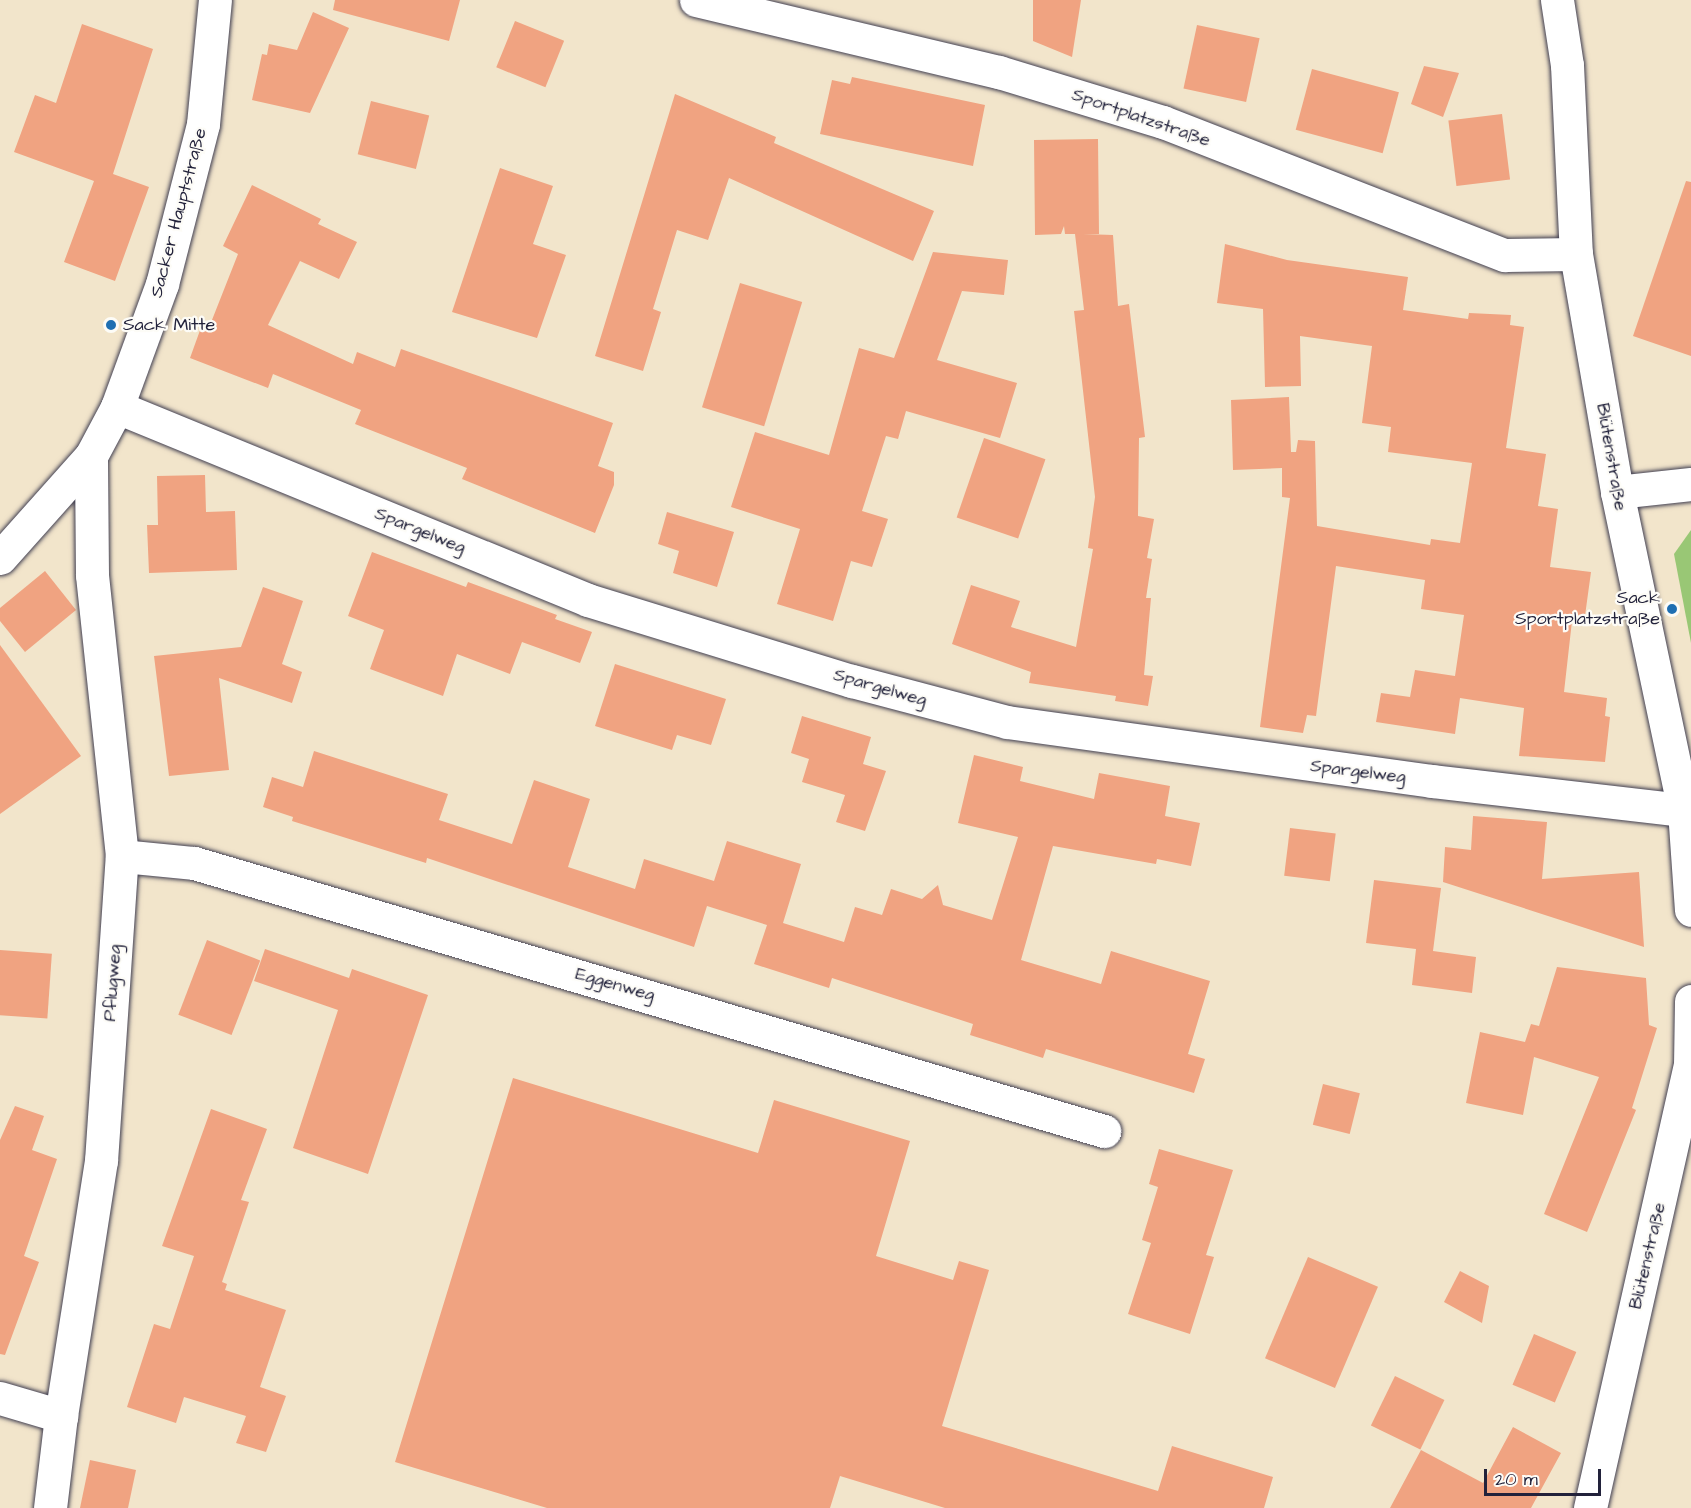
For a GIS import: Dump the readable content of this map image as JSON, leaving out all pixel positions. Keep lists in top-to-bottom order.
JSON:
{
  "streets": {
    "street": [
      "Sportplatzstraße",
      "Sacker Hauptstraße",
      "Blütenstraße",
      "Spargelweg",
      "Pflugweg",
      "Eggenweg"
    ]
  },
  "crossings": [
    ["Sportplatzstraße", "Blütenstraße"],
    ["Sacker Hauptstraße", "Spargelweg"],
    ["Sacker Hauptstraße", "Pflugweg"],
    ["Blütenstraße", "Spargelweg"],
    ["Pflugweg", "Eggenweg"]
  ],
  "places": ["Sack Mitte", "Sack Sportplatzstraße"],
  "scale_bar": "20 m"
}
